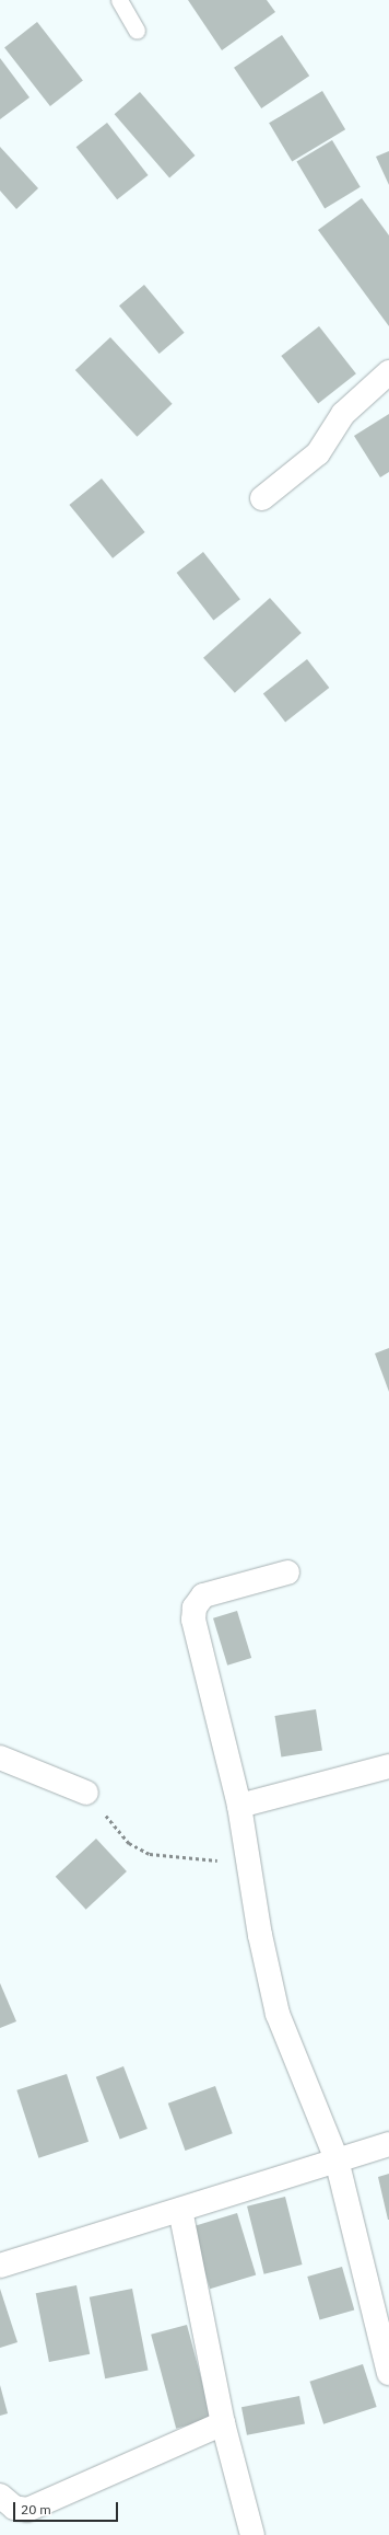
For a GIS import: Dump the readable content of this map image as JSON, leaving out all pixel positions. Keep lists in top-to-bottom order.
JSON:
{
  "scale_bar": "20 m"
}
